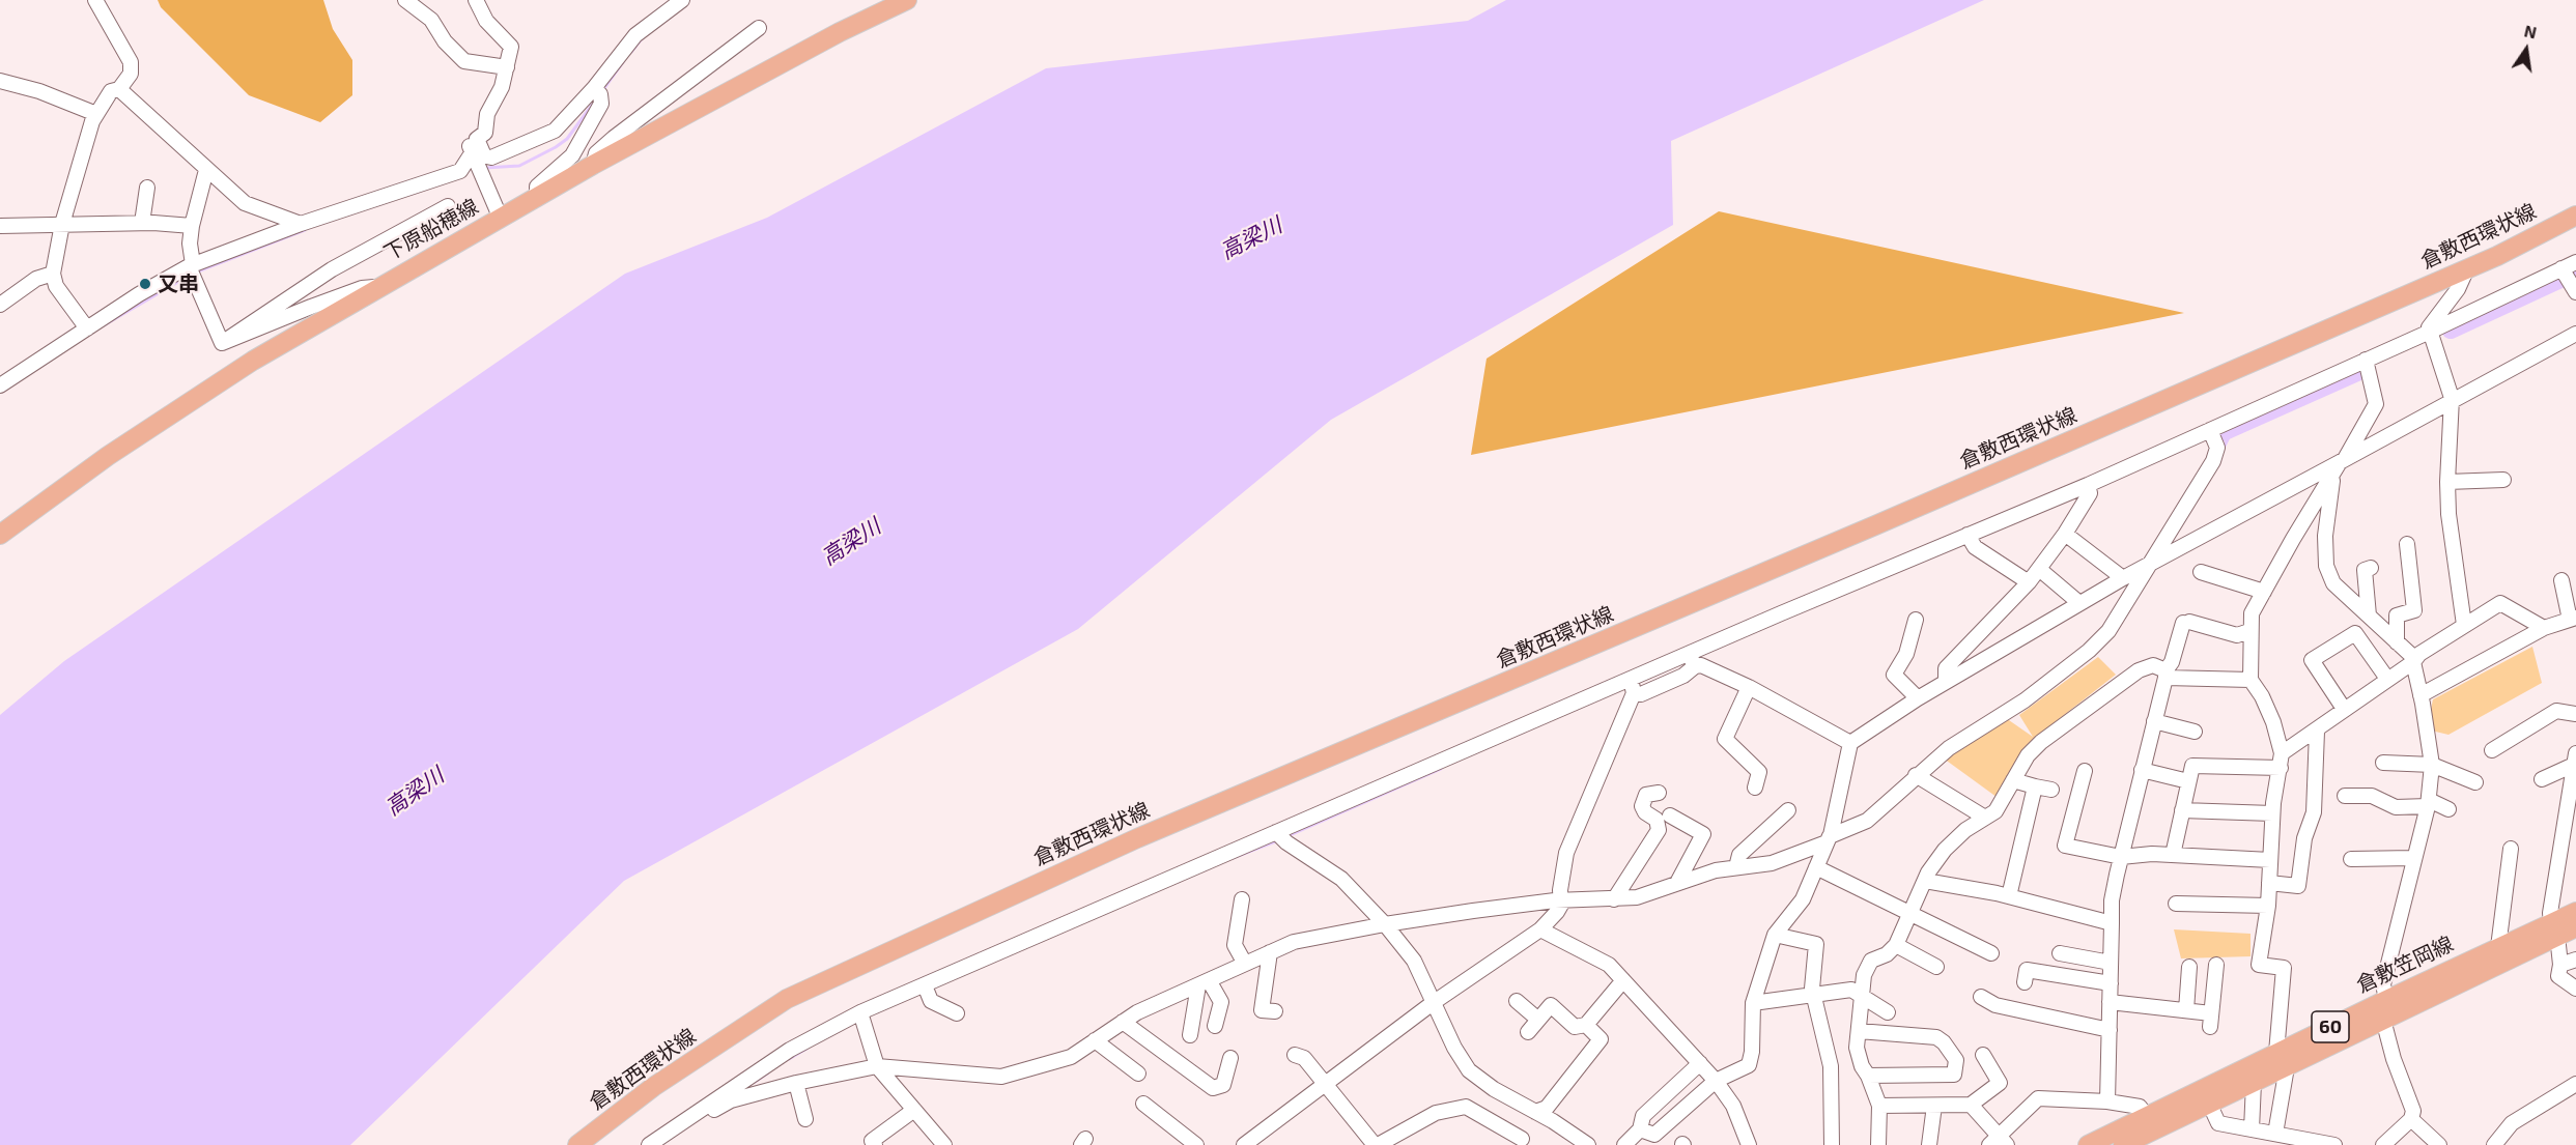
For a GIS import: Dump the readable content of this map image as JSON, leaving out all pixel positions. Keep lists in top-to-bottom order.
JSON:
{
  "streets": {
    "main road": [
      "下原船穂線",
      "倉敷西環状線",
      "倉敷笠岡線",
      "60"
    ]
  },
  "water": ["高梁川"],
  "places": ["又串"],
  "north": "top"
}
